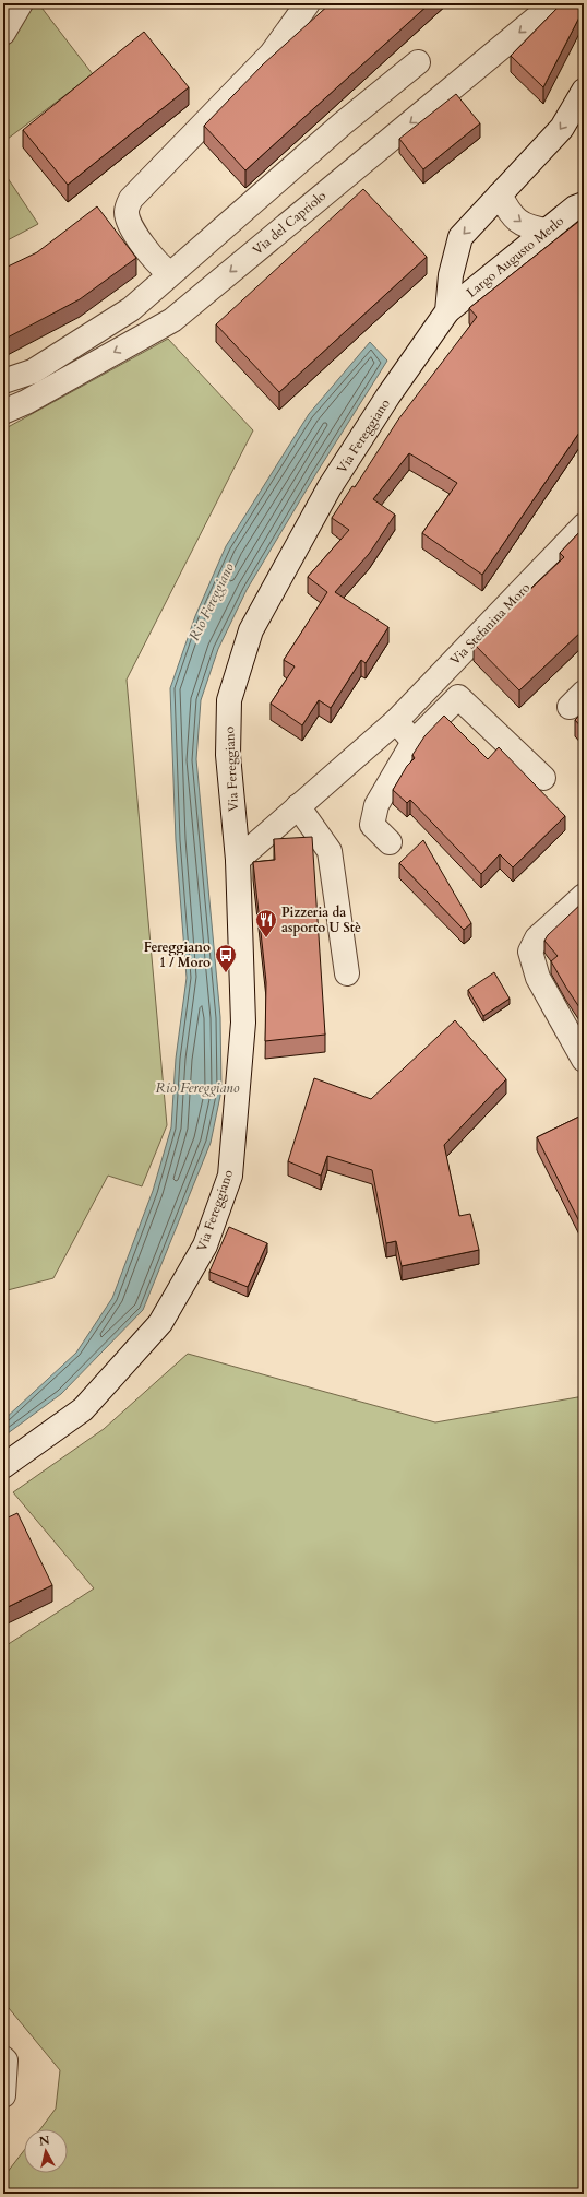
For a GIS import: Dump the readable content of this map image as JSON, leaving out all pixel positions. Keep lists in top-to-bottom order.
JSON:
{
  "streets": {
    "street": [
      "Via del Capriolo",
      "Largo Augusto Merlo",
      "Via Fereggiano",
      "Via Stefanina Moro"
    ]
  },
  "crossings": [
    ["Largo Augusto Merlo", "Via Fereggiano"],
    ["Via Fereggiano", "Via Stefanina Moro"]
  ],
  "water": ["Rio Fereggiano"],
  "places": {
    "restaurant": ["Pizzeria da asporto U Stè"],
    "bus stop": ["Fereggiano 1 / Moro"]
  },
  "north": "top"
}
